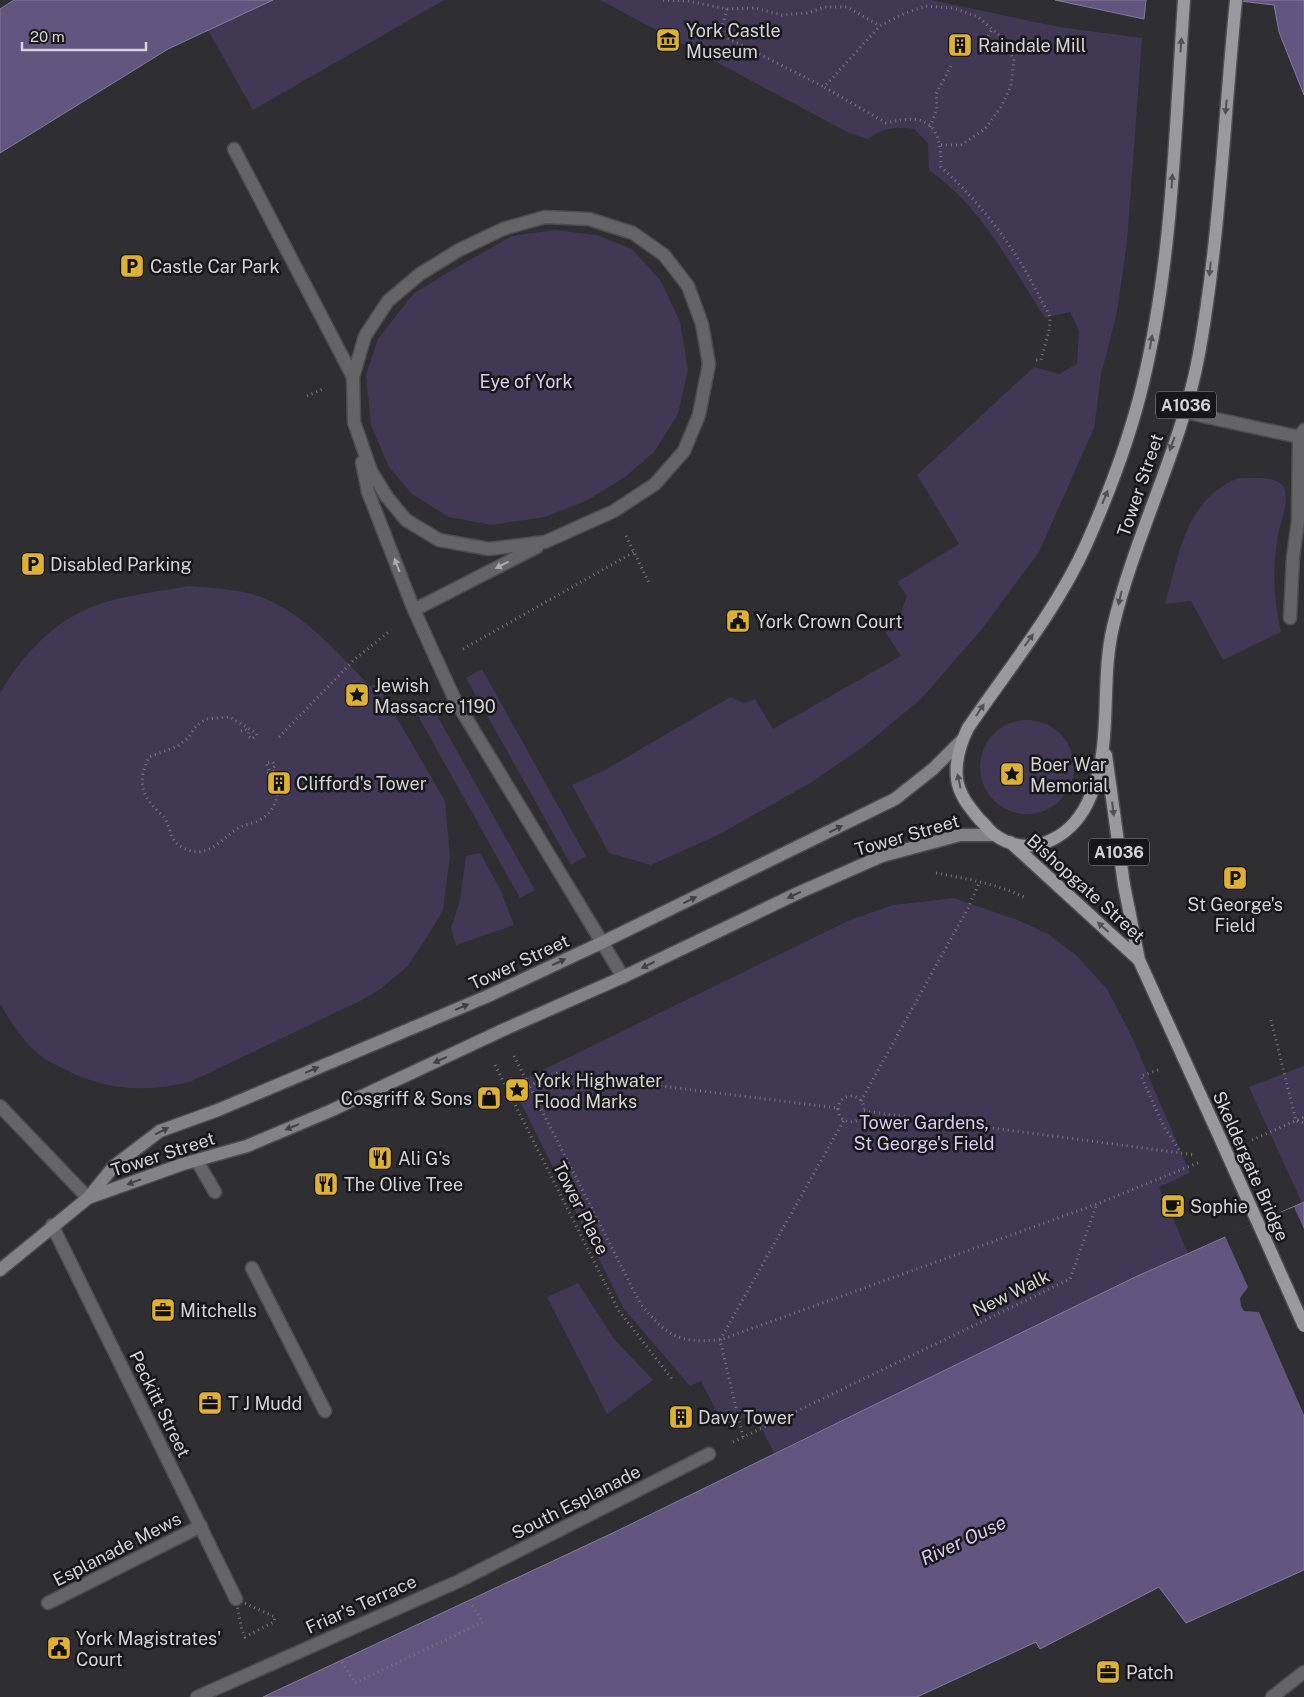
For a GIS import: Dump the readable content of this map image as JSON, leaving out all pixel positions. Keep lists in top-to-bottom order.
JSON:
{
  "streets": {
    "main road": [
      "A1036",
      "Tower Street",
      "Bishopgate Street",
      "Skeldergate Bridge"
    ],
    "street": [
      "Peckitt Street",
      "South Esplanade",
      "Esplanade Mews",
      "Friar's Terrace"
    ],
    "path": ["Tower Place", "New Walk"]
  },
  "crossings": [
    ["A1036", "Tower Street"],
    ["A1036", "Bishopgate Street"],
    ["Tower Street", "Bishopgate Street"],
    ["Tower Street", "Tower Place"],
    ["Bishopgate Street", "Skeldergate Bridge"],
    ["Peckitt Street", "Esplanade Mews"],
    ["South Esplanade", "Friar's Terrace"]
  ],
  "water": ["River Ouse"],
  "parks": ["Eye of York", "Tower Gardens, St George's Field"],
  "places": {
    "museum": ["York Castle Museum"],
    "building": ["Raindale Mill", "Clifford's Tower", "Davy Tower"],
    "parking": ["Castle Car Park", "Disabled Parking", "St George's Field"],
    "public building": ["York Crown Court", "York Magistrates' Court"],
    "place": ["Jewish Massacre 1190", "Boer War Memorial", "York Highwater Flood Marks"],
    "shop": ["Cosgriff & Sons"],
    "restaurant": ["Ali G's", "The Olive Tree"],
    "cafe": ["Sophie"],
    "office": ["Mitchells", "T J Mudd", "Patch"]
  },
  "scale_bar": "20 m"
}
